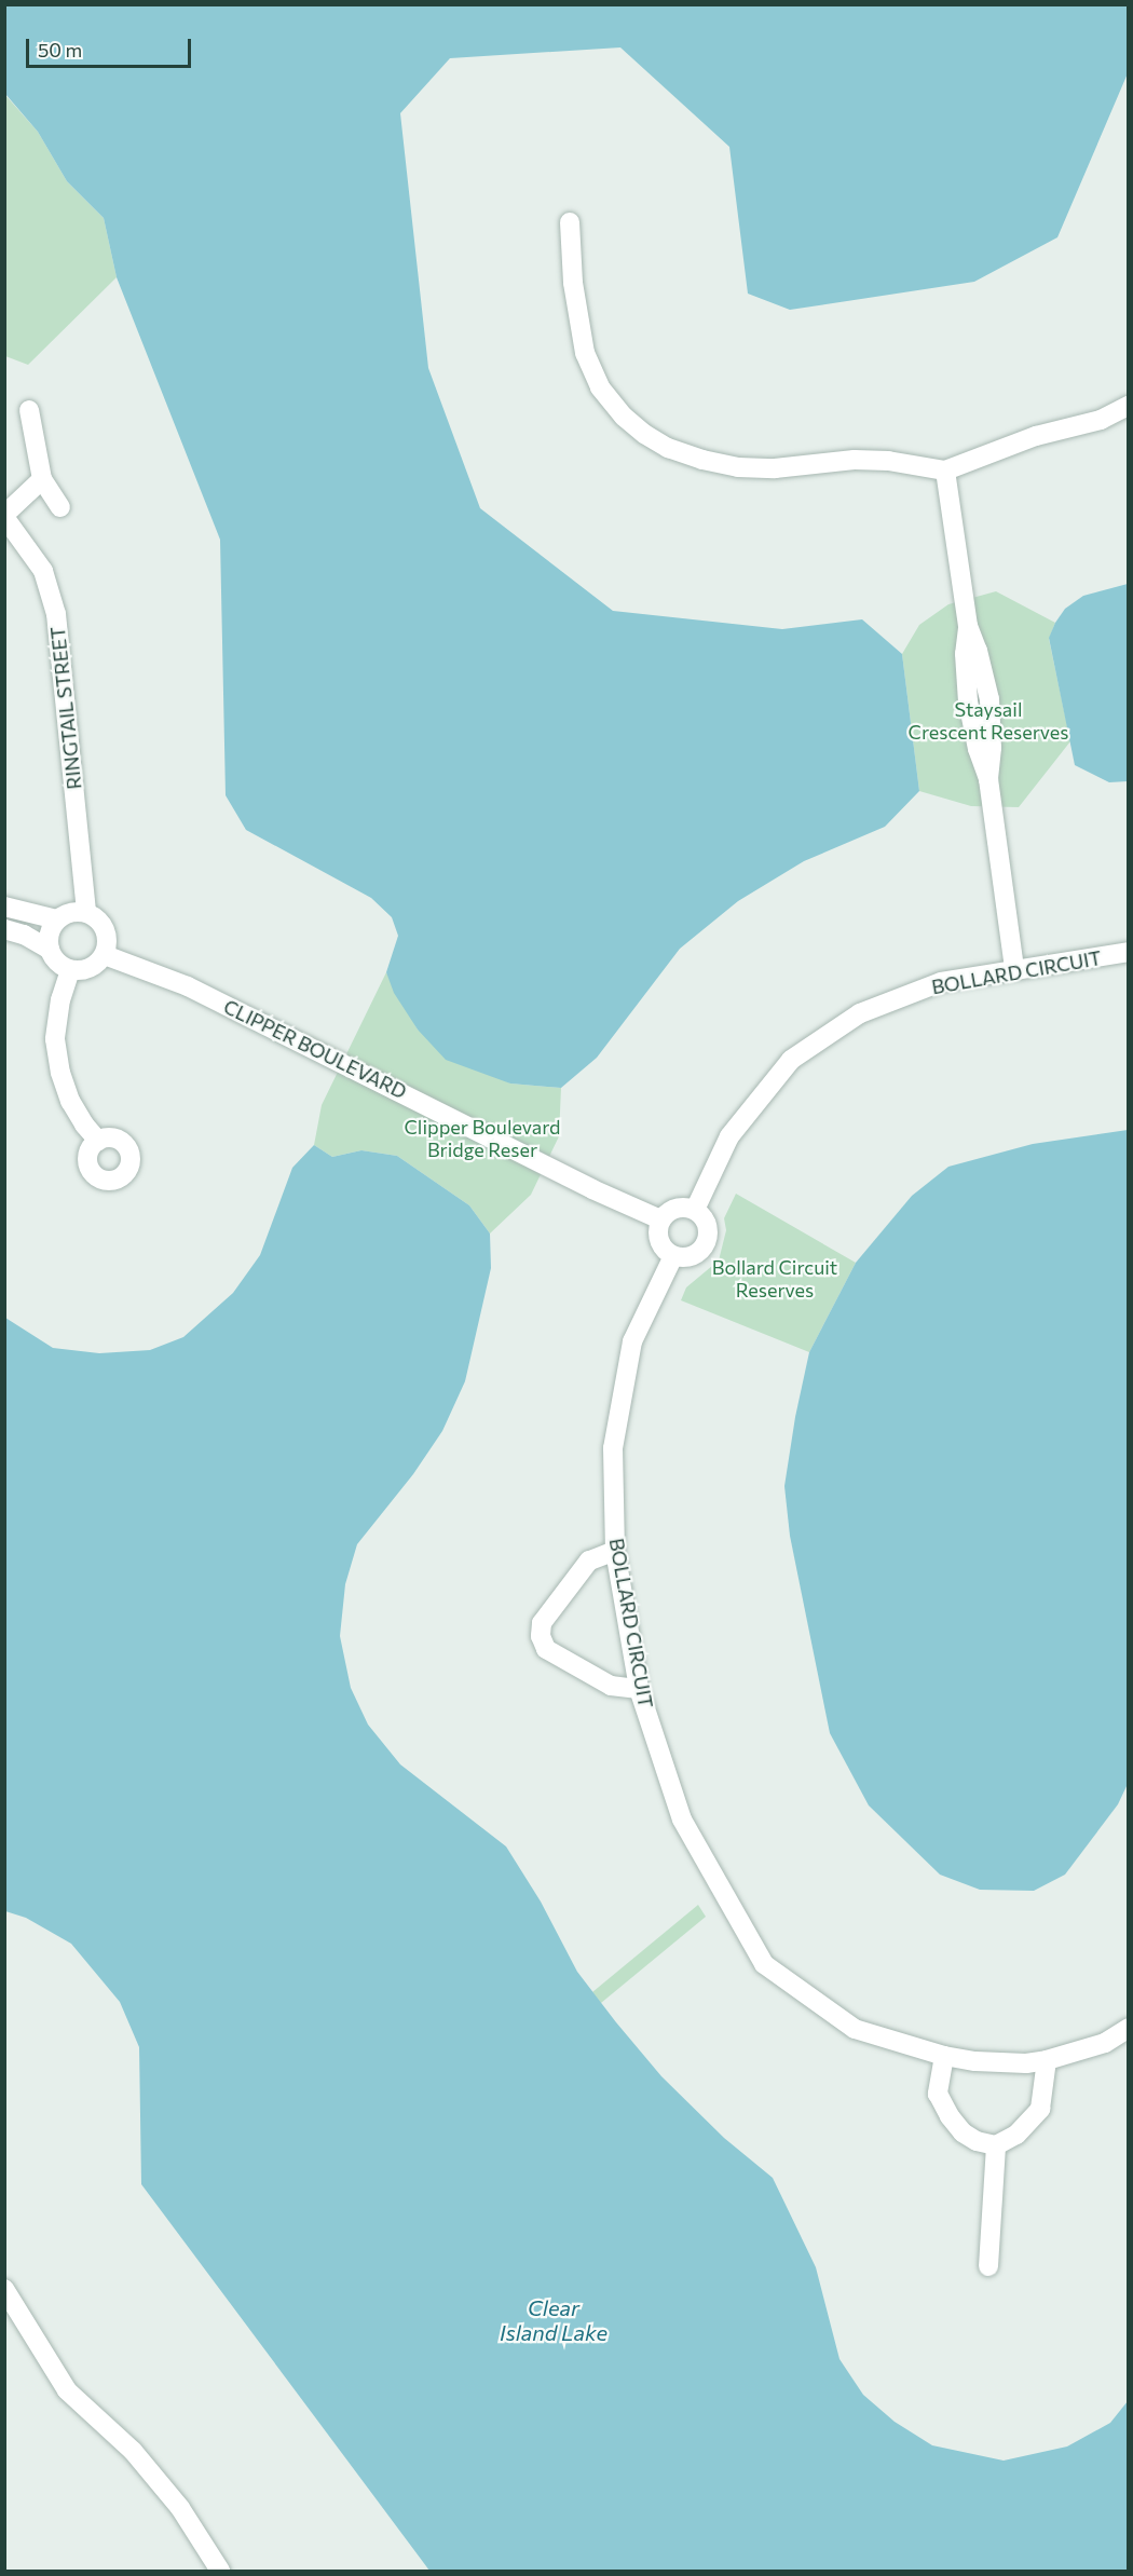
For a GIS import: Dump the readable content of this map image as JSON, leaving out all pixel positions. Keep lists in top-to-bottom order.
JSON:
{
  "streets": {
    "street": ["RINGTAIL STREET", "BOLLARD CIRCUIT", "CLIPPER BOULEVARD"]
  },
  "crossings": [
    ["RINGTAIL STREET", "CLIPPER BOULEVARD"],
    ["BOLLARD CIRCUIT", "CLIPPER BOULEVARD"]
  ],
  "water": ["Clear Island Lake"],
  "parks": ["Staysail Crescent Reserves", "Clipper Boulevard Bridge Reser", "Bollard Circuit Reserves"],
  "scale_bar": "50 m"
}
